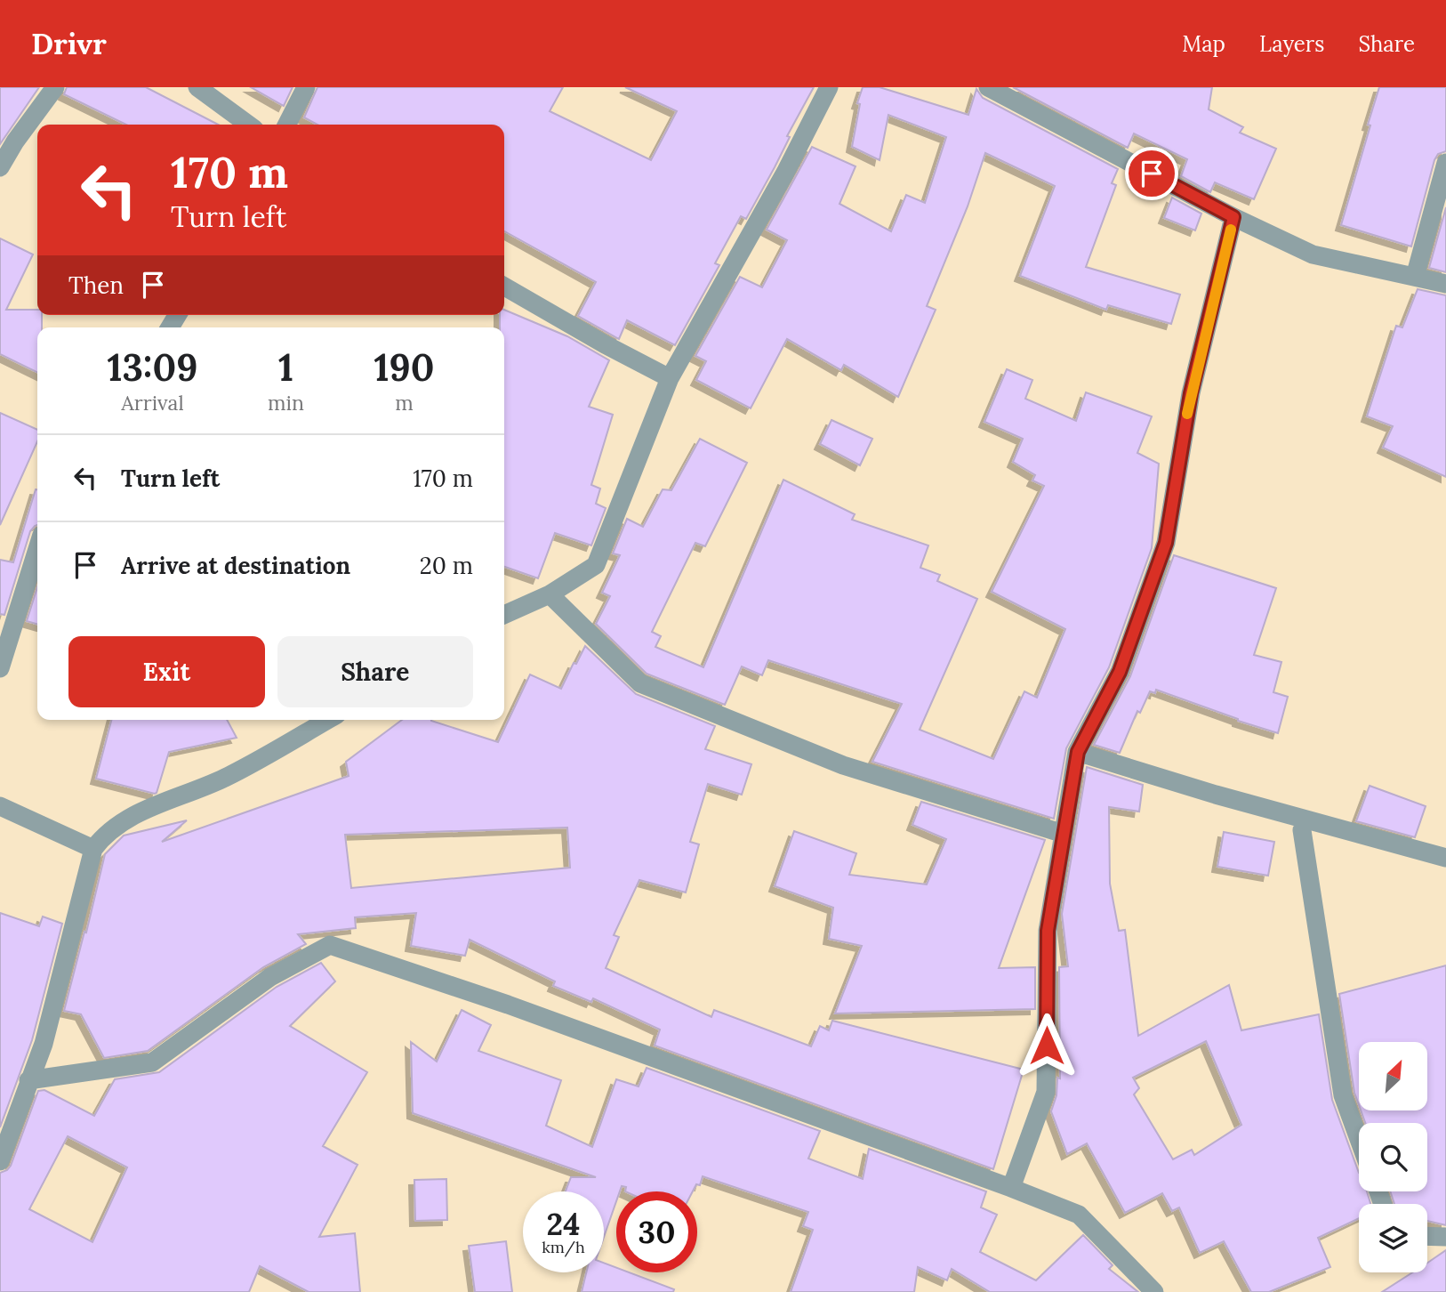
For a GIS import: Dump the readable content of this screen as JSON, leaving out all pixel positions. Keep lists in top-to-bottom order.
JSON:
{
  "north": "top right",
  "page": {
    "header": "Drivr",
    "nav": ["Map", "Layers", "Share"],
    "turn": ["170 m", "Turn left"],
    "then": "Then",
    "eta": [
      "13:09",
      "Arrival",
      "1",
      "min",
      "190",
      "m"
    ],
    "list": [
      {
        "name": "Turn left",
        "value": "170 m"
      },
      {
        "name": "Arrive at destination",
        "value": "20 m"
      }
    ],
    "buttons": ["Exit", "Share"],
    "speed": "24 km/h",
    "limit": "30"
  }
}
